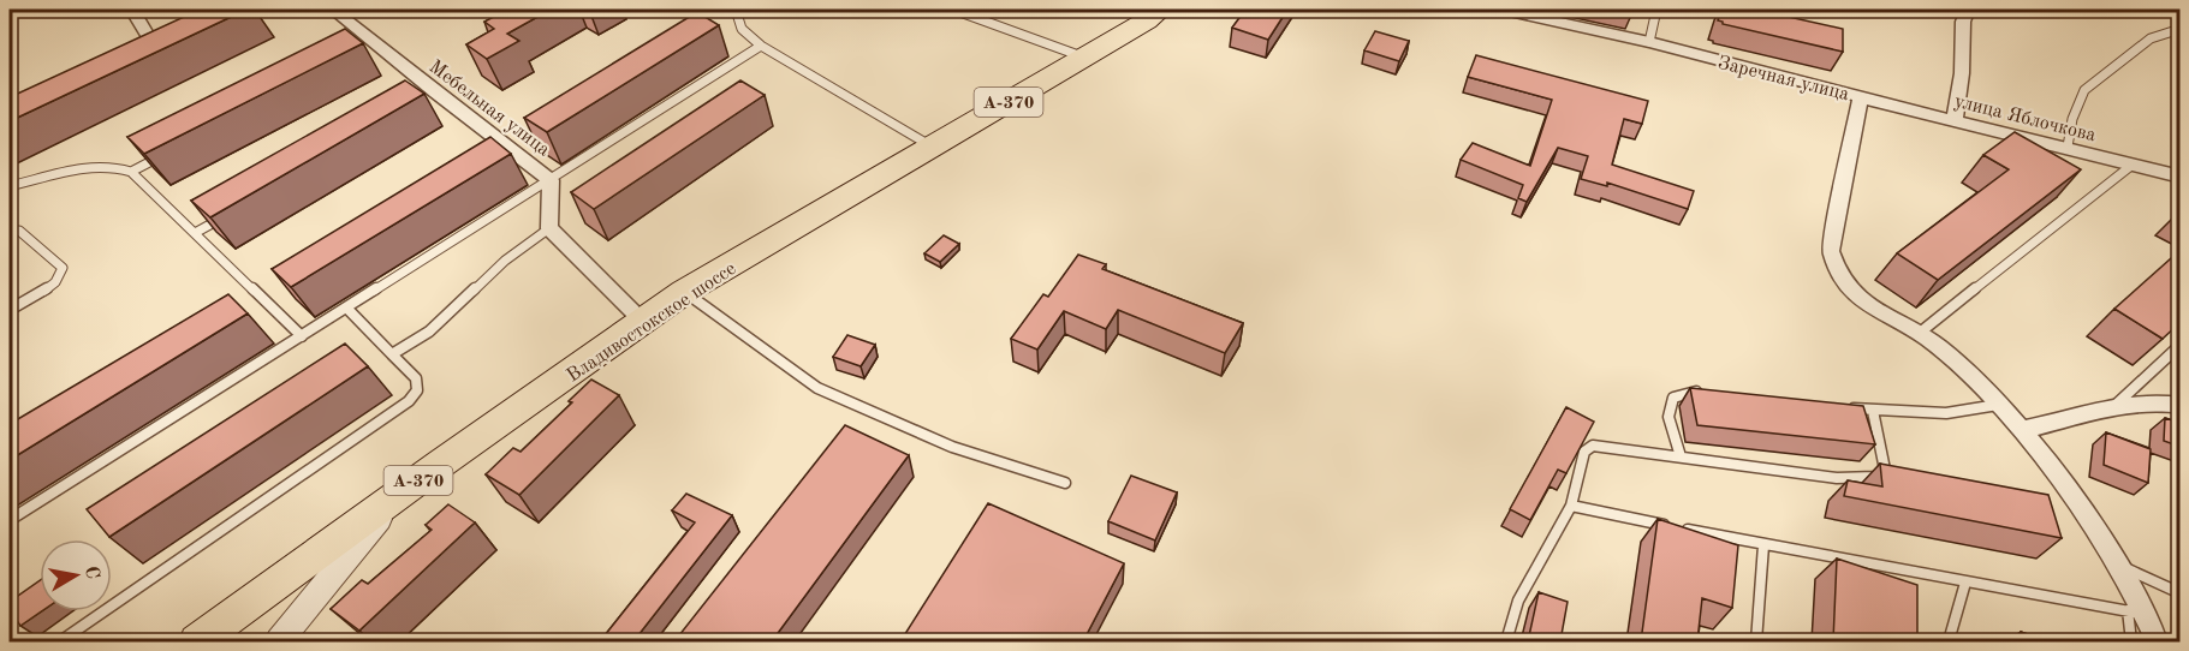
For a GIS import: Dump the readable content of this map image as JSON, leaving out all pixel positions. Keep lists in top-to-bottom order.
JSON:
{
  "streets": {
    "highway": ["А-370", "Владивостокское шоссе"],
    "street": ["Заречная улица", "Мебельная улица", "улица Яблочкова"]
  },
  "crossings": [
    ["Заречная улица", "улица Яблочкова"]
  ],
  "north": "right"
}
